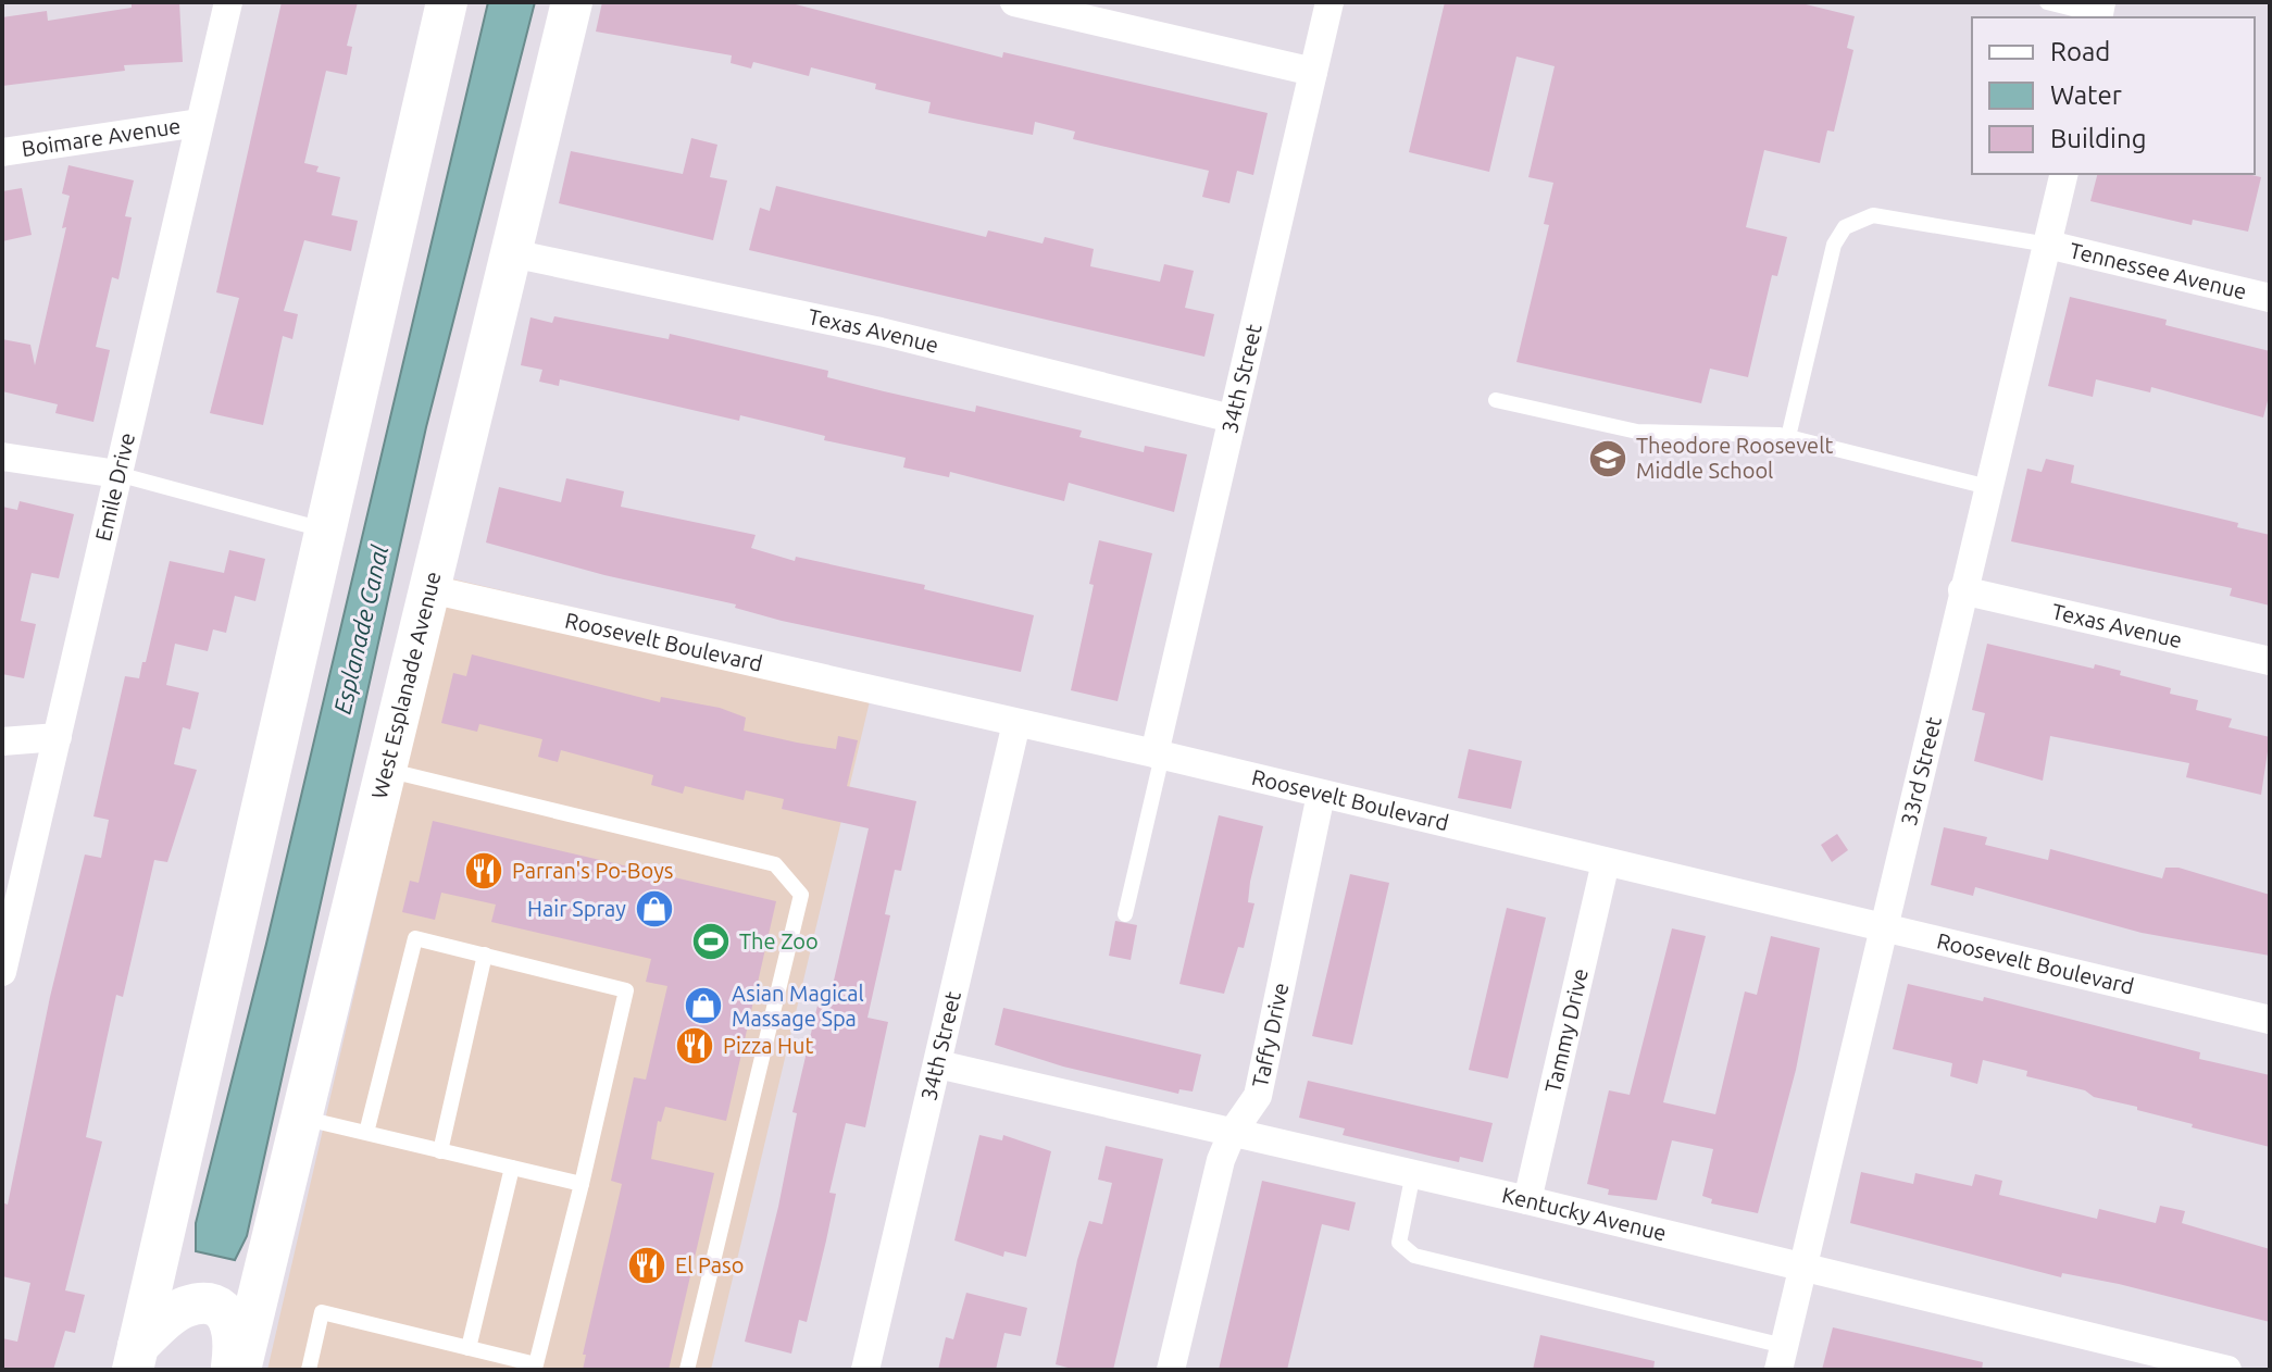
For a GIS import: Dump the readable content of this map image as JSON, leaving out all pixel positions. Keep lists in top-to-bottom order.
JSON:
{
  "streets": {
    "main road": ["West Esplanade Avenue"],
    "street": [
      "Boimare Avenue",
      "Tennessee Avenue",
      "Texas Avenue",
      "34th Street",
      "Emile Drive",
      "Roosevelt Boulevard",
      "33rd Street",
      "Tammy Drive",
      "Taffy Drive",
      "Kentucky Avenue"
    ]
  },
  "crossings": [
    ["Boimare Avenue", "Emile Drive"],
    ["Tennessee Avenue", "33rd Street"],
    ["Texas Avenue", "34th Street"],
    ["Texas Avenue", "West Esplanade Avenue"],
    ["Texas Avenue", "33rd Street"],
    ["34th Street", "Roosevelt Boulevard"],
    ["34th Street", "Kentucky Avenue"],
    ["Roosevelt Boulevard", "West Esplanade Avenue"],
    ["Roosevelt Boulevard", "33rd Street"],
    ["Roosevelt Boulevard", "Tammy Drive"],
    ["Roosevelt Boulevard", "Taffy Drive"],
    ["33rd Street", "Kentucky Avenue"],
    ["Tammy Drive", "Kentucky Avenue"],
    ["Taffy Drive", "Kentucky Avenue"]
  ],
  "water": ["Esplanade Canal"],
  "places": {
    "school or university": ["Theodore Roosevelt Middle School"],
    "restaurant": ["Parran's Po-Boys", "Pizza Hut", "El Paso"],
    "shop": ["Hair Spray", "Asian Magical Massage Spa"],
    "sports": ["The Zoo"]
  },
  "legend": ["Road", "Water", "Building"]
}
